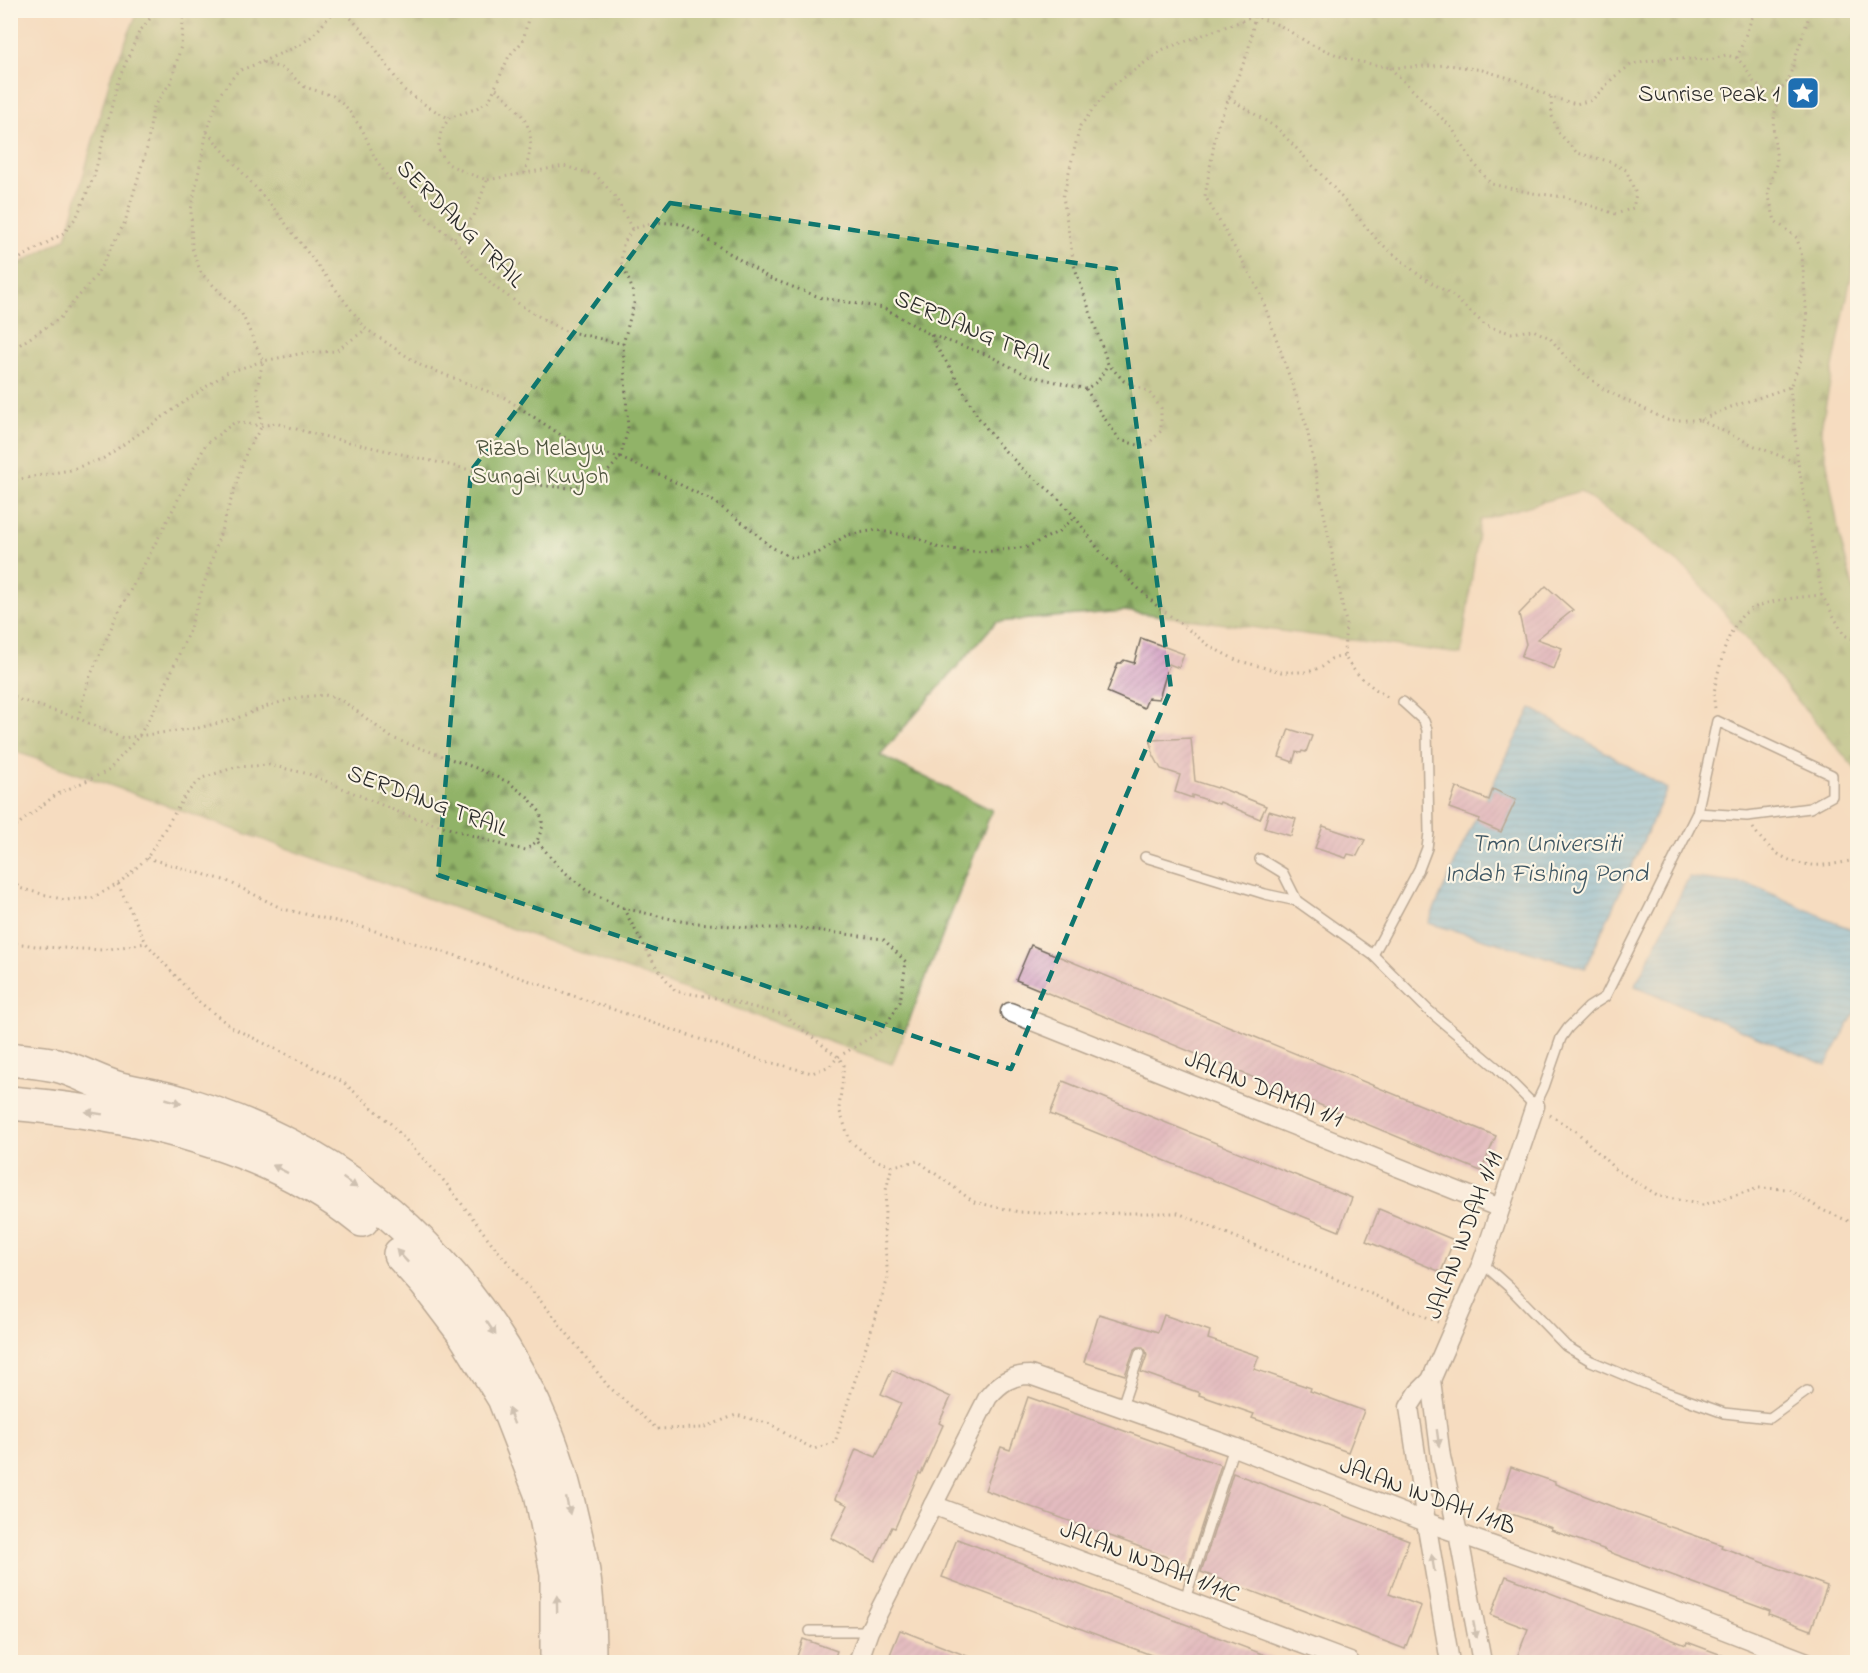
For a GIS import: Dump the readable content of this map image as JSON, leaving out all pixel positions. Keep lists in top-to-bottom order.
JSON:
{
  "streets": {
    "street": [
      "JALAN DAMAI 1/1",
      "JALAN INDAH 1/11",
      "JALAN INDAH /11B",
      "JALAN INDAH 1/11C"
    ],
    "path": ["SERDANG TRAIL"]
  },
  "crossings": [
    ["JALAN DAMAI 1/1", "JALAN INDAH 1/11"],
    ["JALAN INDAH 1/11", "JALAN INDAH /11B"],
    ["JALAN INDAH /11B", "JALAN INDAH 1/11C"]
  ],
  "water": ["Tmn Universiti Indah Fishing Pond"],
  "parks": ["Rizab Melayu Sungai Kuyoh"],
  "places": {
    "place": ["Sunrise Peak 1"]
  }
}
